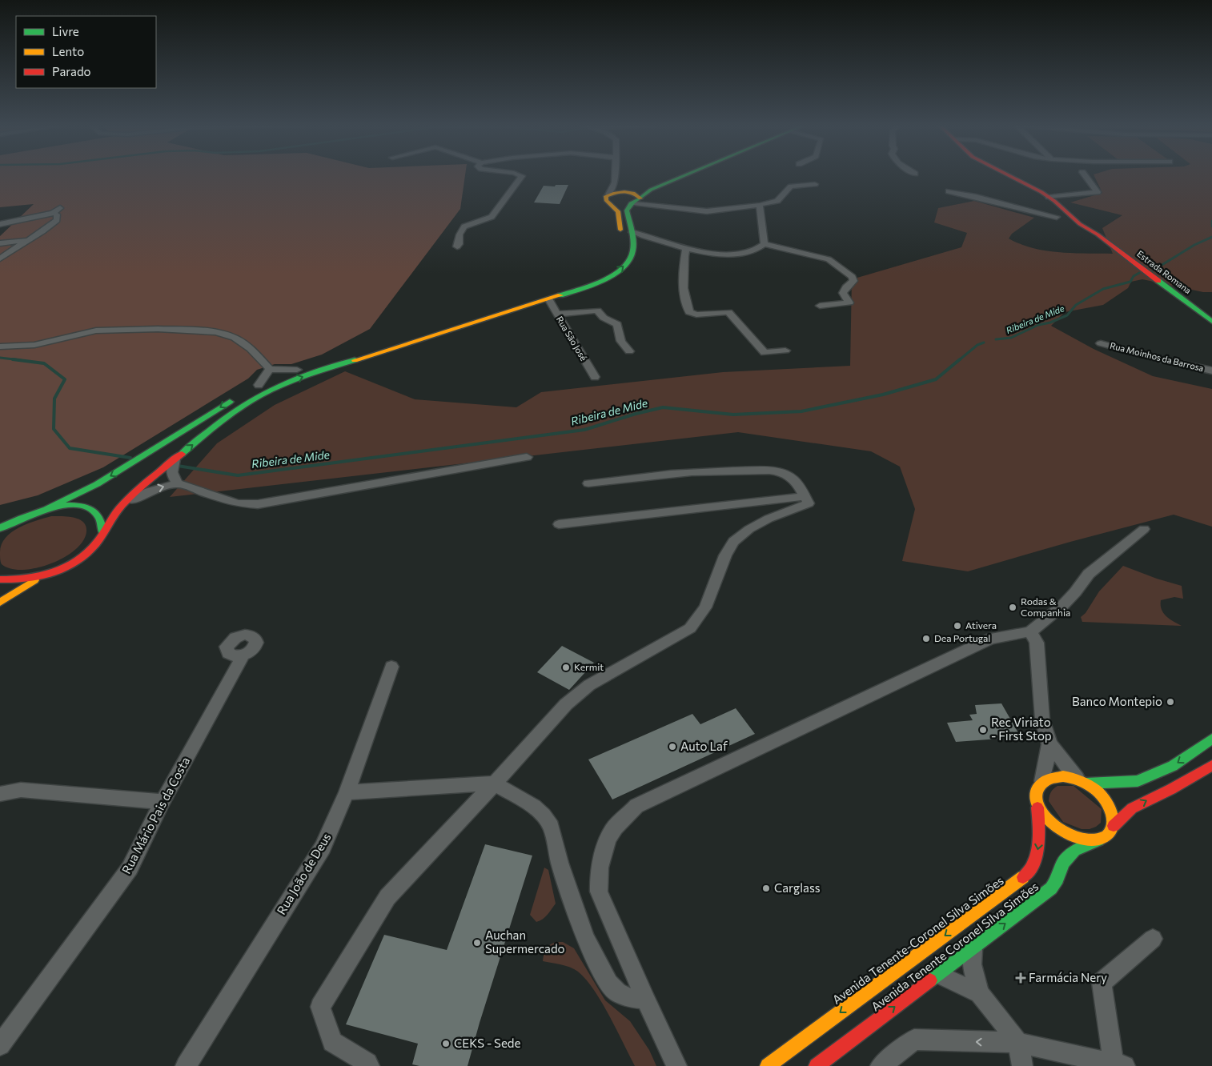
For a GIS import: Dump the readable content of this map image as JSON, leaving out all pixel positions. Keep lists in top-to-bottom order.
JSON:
{
  "streets": {
    "main road": ["Estrada Romana", "Avenida Tenente-Coronel Silva Simões", "Avenida Tenente Coronel Silva Simões"],
    "street": [
      "Rua São José",
      "Rua Moinhos da Barrosa",
      "Rua Mário Pais da Costa",
      "Rua João de Deus"
    ]
  },
  "crossings": [
    ["Avenida Tenente-Coronel Silva Simões", "Avenida Tenente Coronel Silva Simões"]
  ],
  "one_way": ["Avenida Tenente-Coronel Silva Simões", "Avenida Tenente Coronel Silva Simões"],
  "water": ["Ribeira de Mide"],
  "places": {
    "other": [
      "Rodas & Companhia",
      "Ativera",
      "Dea Portugal",
      "Kermit",
      "Banco Montepio",
      "Rec Viriato - First Stop",
      "Auto Laf",
      "Carglass",
      "Auchan Supermercado",
      "CEKS - Sede"
    ],
    "health": ["Farmácia Nery"]
  },
  "legend": ["Livre", "Lento", "Parado"]
}
